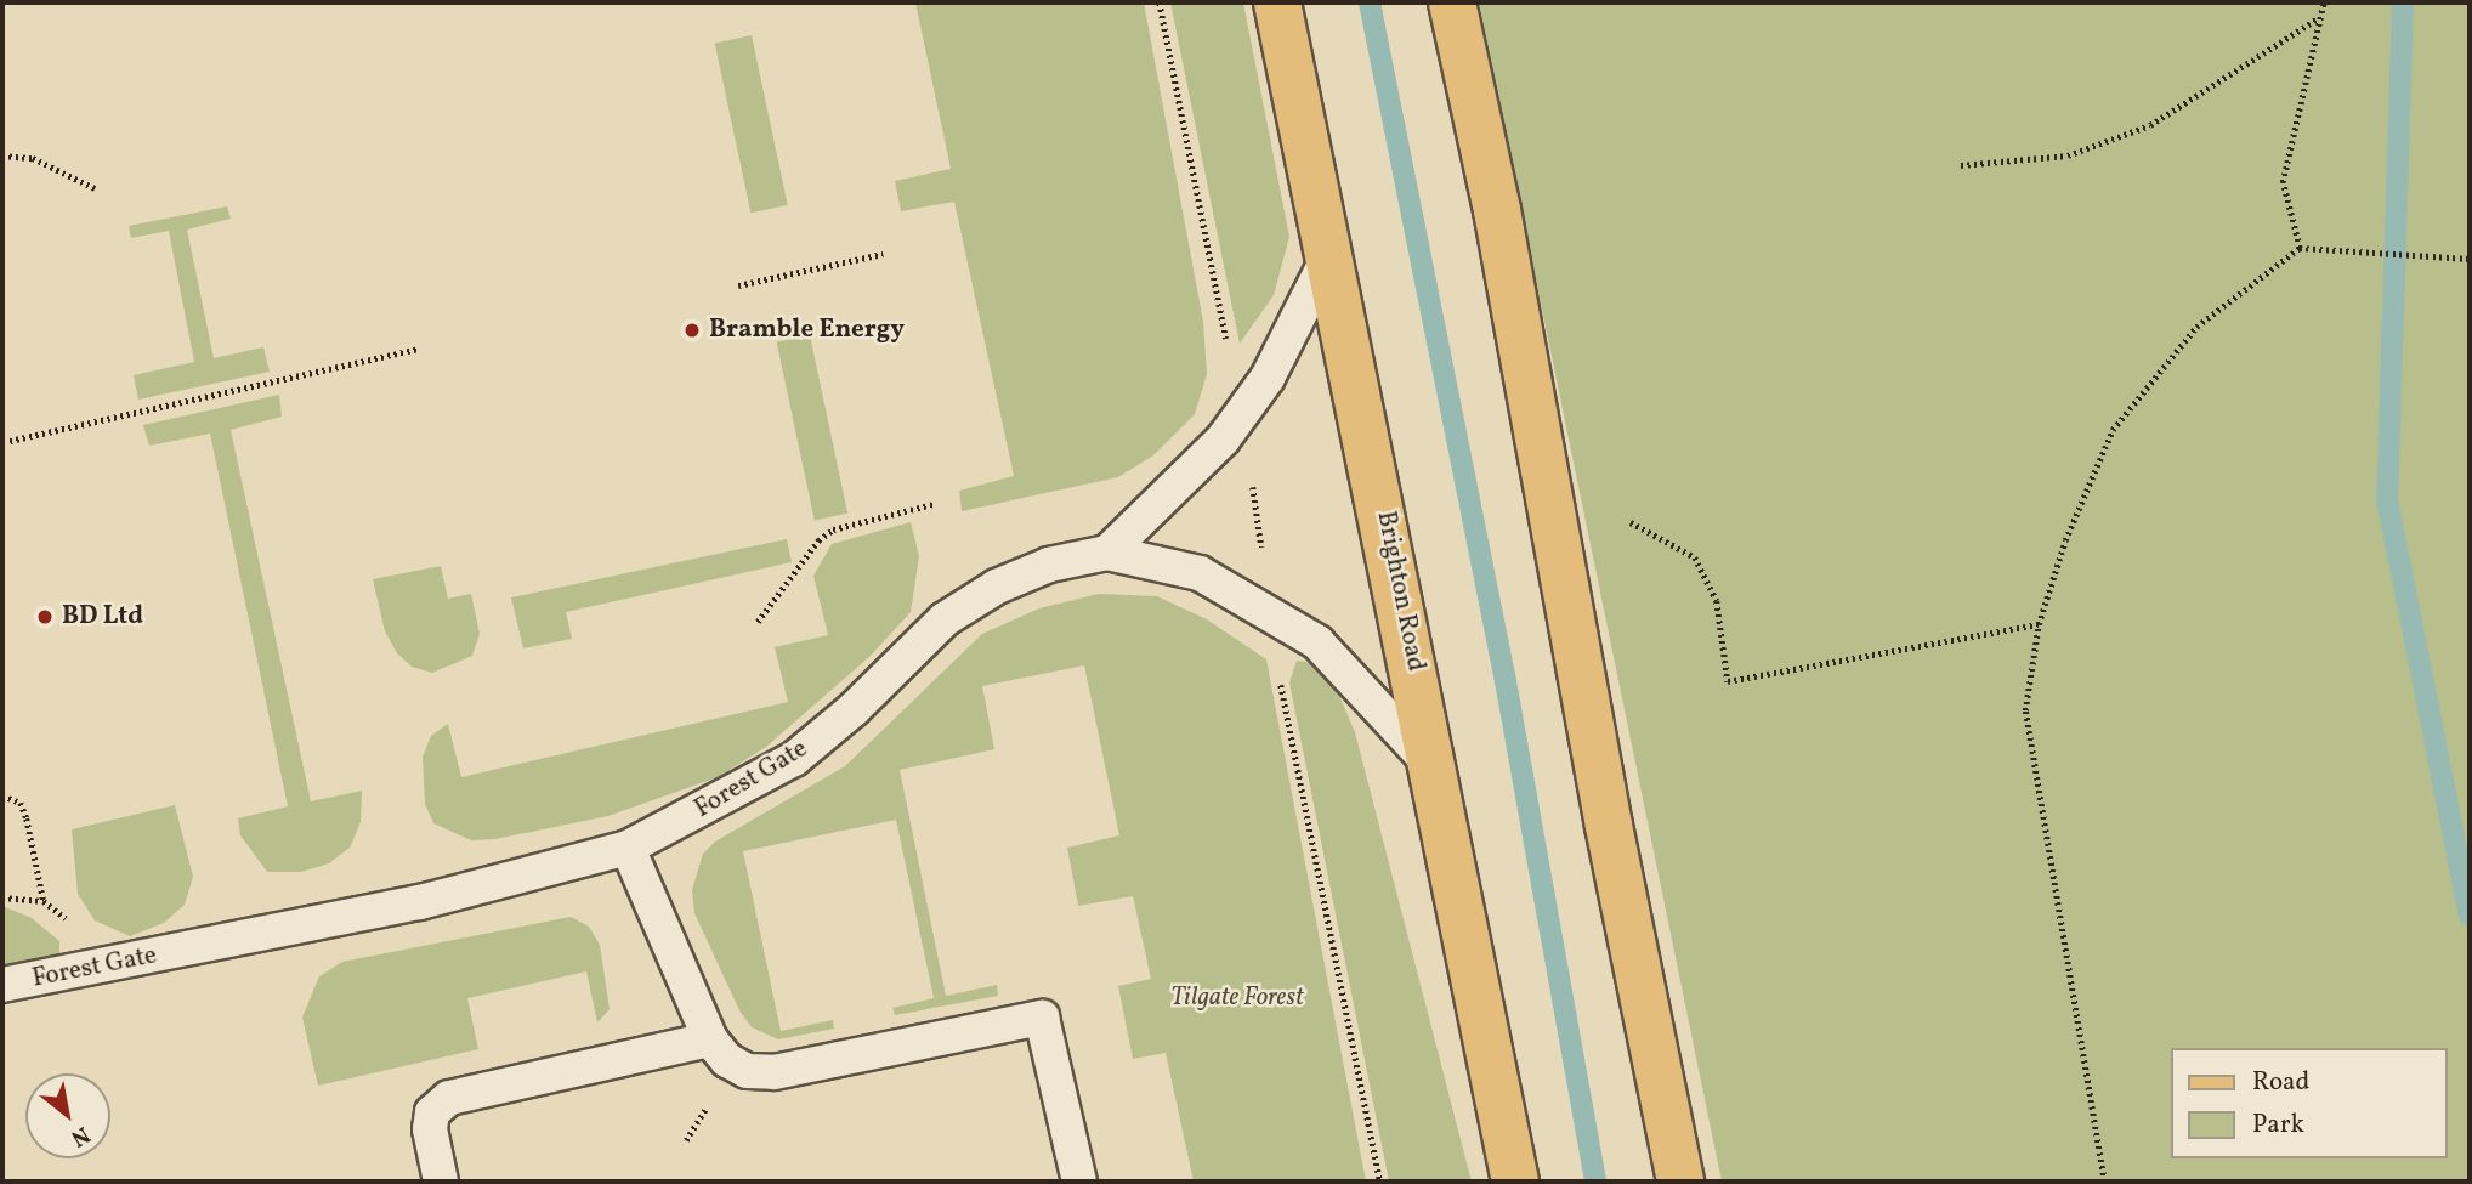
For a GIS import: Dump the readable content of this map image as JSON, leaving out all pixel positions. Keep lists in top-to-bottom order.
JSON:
{
  "streets": {
    "main road": ["Brighton Road"],
    "lane": ["Forest Gate"]
  },
  "crossings": [
    ["Brighton Road", "Forest Gate"]
  ],
  "parks": ["Tilgate Forest"],
  "places": ["Bramble Energy", "BD Ltd"],
  "legend": ["Road", "Park"],
  "north": "bottom right"
}
